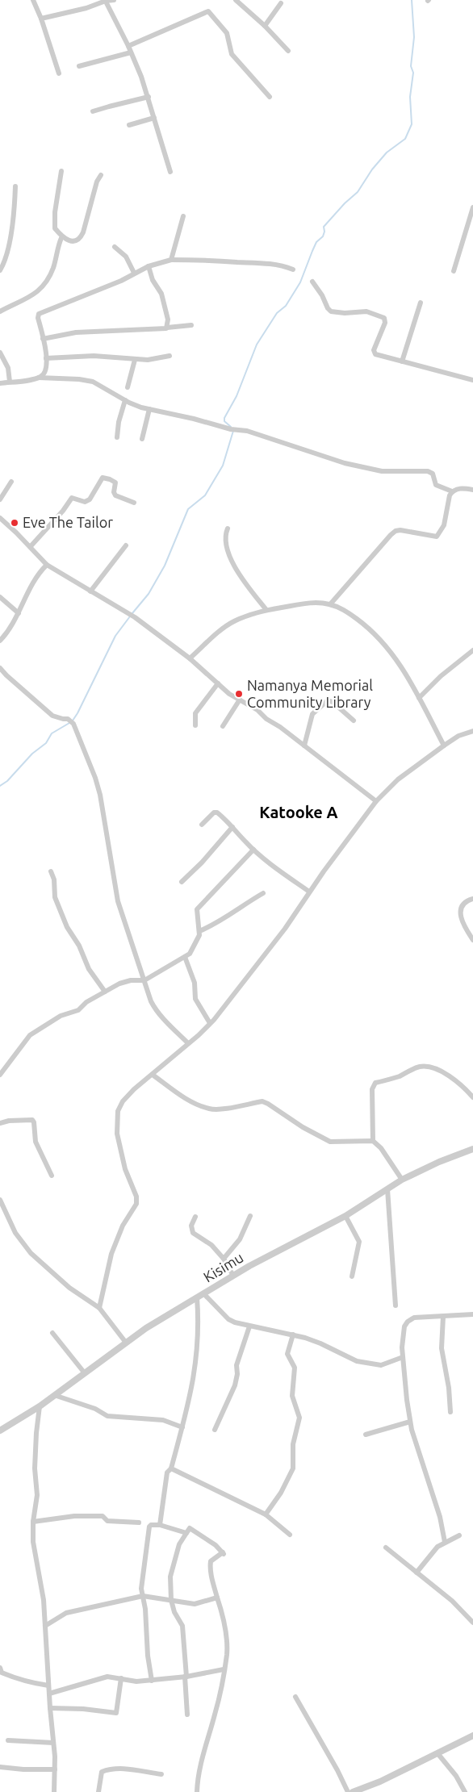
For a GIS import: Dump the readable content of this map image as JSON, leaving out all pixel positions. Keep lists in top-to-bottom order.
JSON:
{
  "streets": {
    "street": ["Kisimu"]
  },
  "districts": ["Katooke A"],
  "places": ["Eve The Tailor", "Namanya Memorial Community Library"]
}
